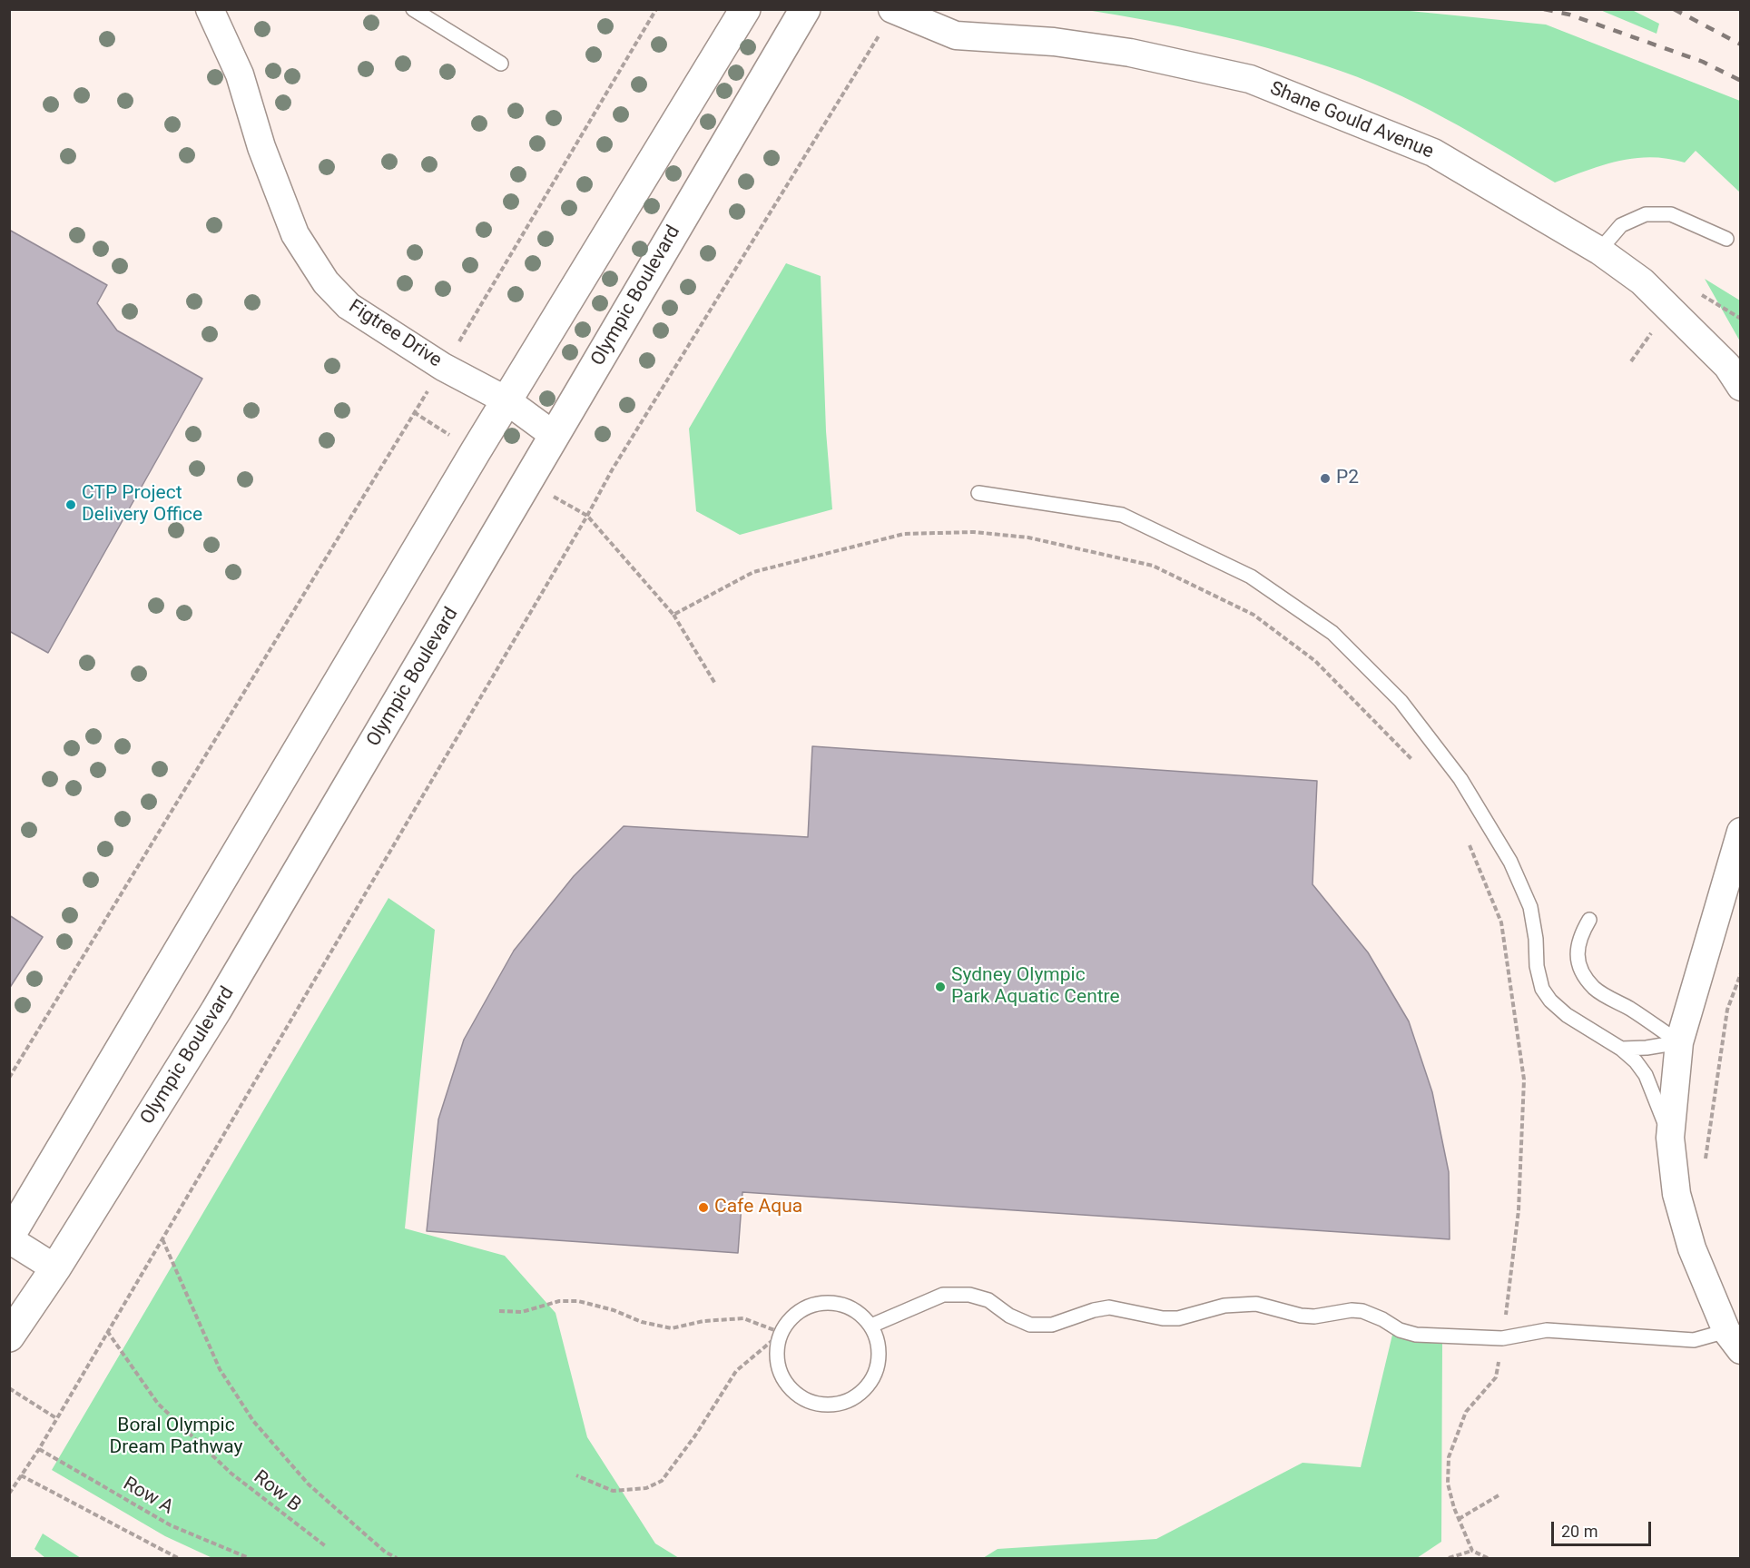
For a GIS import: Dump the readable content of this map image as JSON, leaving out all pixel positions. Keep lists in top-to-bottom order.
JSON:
{
  "streets": {
    "street": ["Shane Gould Avenue", "Olympic Boulevard", "Figtree Drive"],
    "path": ["Row B", "Row A"]
  },
  "crossings": [
    ["Olympic Boulevard", "Figtree Drive"]
  ],
  "parks": ["Boral Olympic Dream Pathway"],
  "places": [
    "P2",
    "CTP Project Delivery Office",
    "Sydney Olympic Park Aquatic Centre",
    "Cafe Aqua"
  ],
  "scale_bar": "20 m"
}
